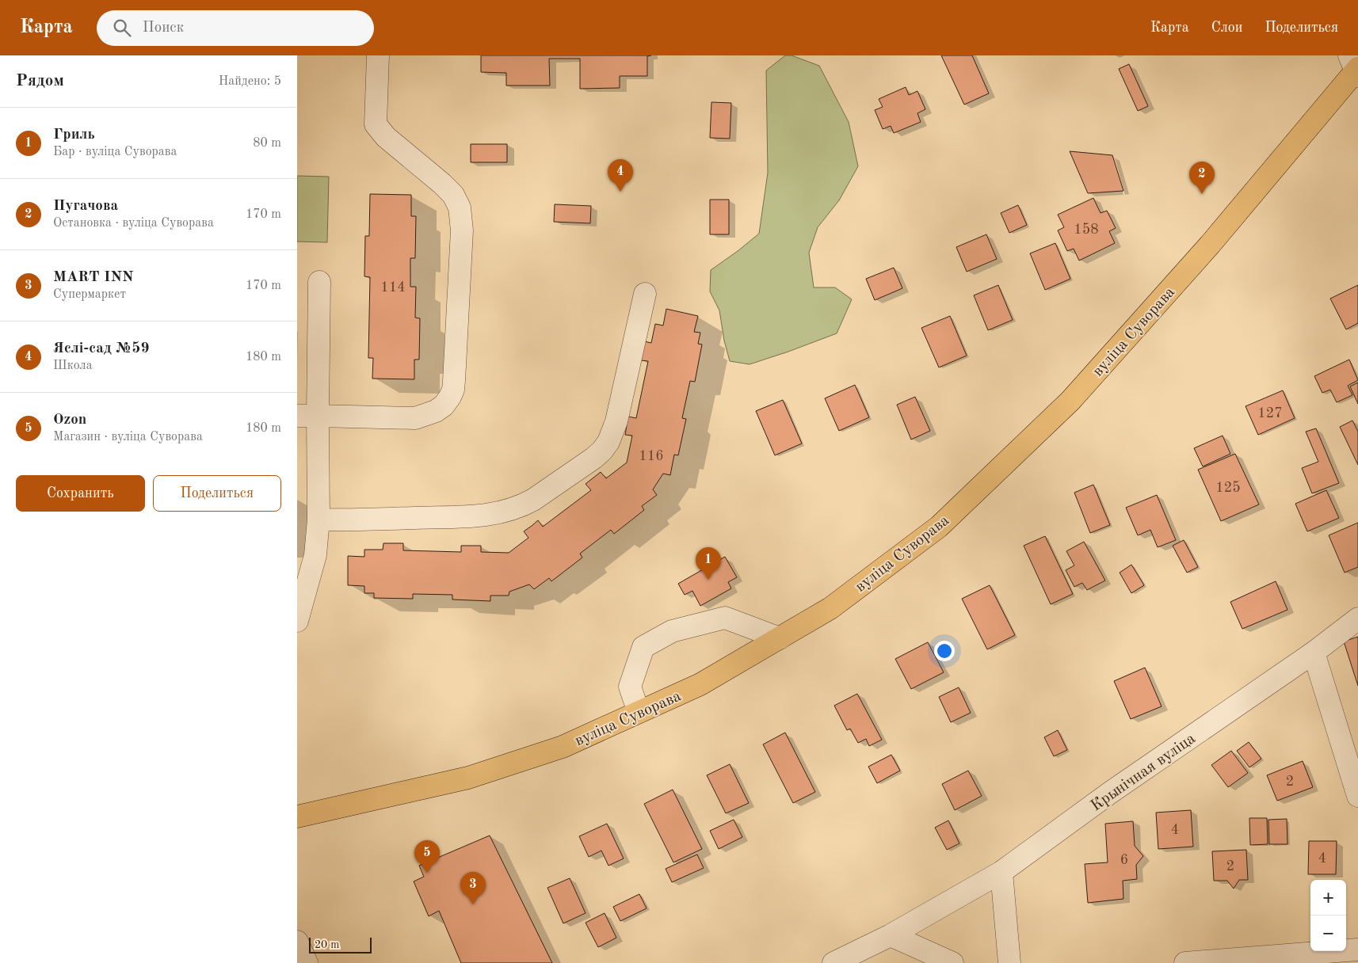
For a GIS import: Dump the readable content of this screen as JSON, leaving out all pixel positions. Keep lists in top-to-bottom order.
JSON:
{
  "streets": {
    "main road": ["вуліца Суворава"],
    "street": ["Крынічная вуліца"]
  },
  "house_numbers": [
    "158",
    "114",
    "127",
    "116",
    "125",
    "2",
    "4",
    "4",
    "6",
    "2"
  ],
  "scale_bar": "20 m",
  "page": {
    "header": "Карта",
    "search": "Поиск",
    "nav": ["Карта", "Слои", "Поделиться"],
    "heading": ["Рядом", "Найдено: 5"],
    "list": [
      {
        "mark": "1",
        "name": "Гриль",
        "note": "Бар · вуліца Суворава",
        "value": "80 m"
      },
      {
        "mark": "2",
        "name": "Пугачова",
        "note": "Остановка · вуліца Суворава",
        "value": "170 m"
      },
      {
        "mark": "3",
        "name": "MART INN",
        "note": "Супермаркет",
        "value": "170 m"
      },
      {
        "mark": "4",
        "name": "Яслі-сад №59",
        "note": "Школа",
        "value": "180 m"
      },
      {
        "mark": "5",
        "name": "Ozon",
        "note": "Магазин · вуліца Суворава",
        "value": "180 m"
      }
    ],
    "pins": [
      "4",
      "2",
      "1",
      "5",
      "3"
    ],
    "buttons": ["Сохранить", "Поделиться"],
    "map_buttons": ["+", "−"],
    "scale": "20 m"
  }
}
